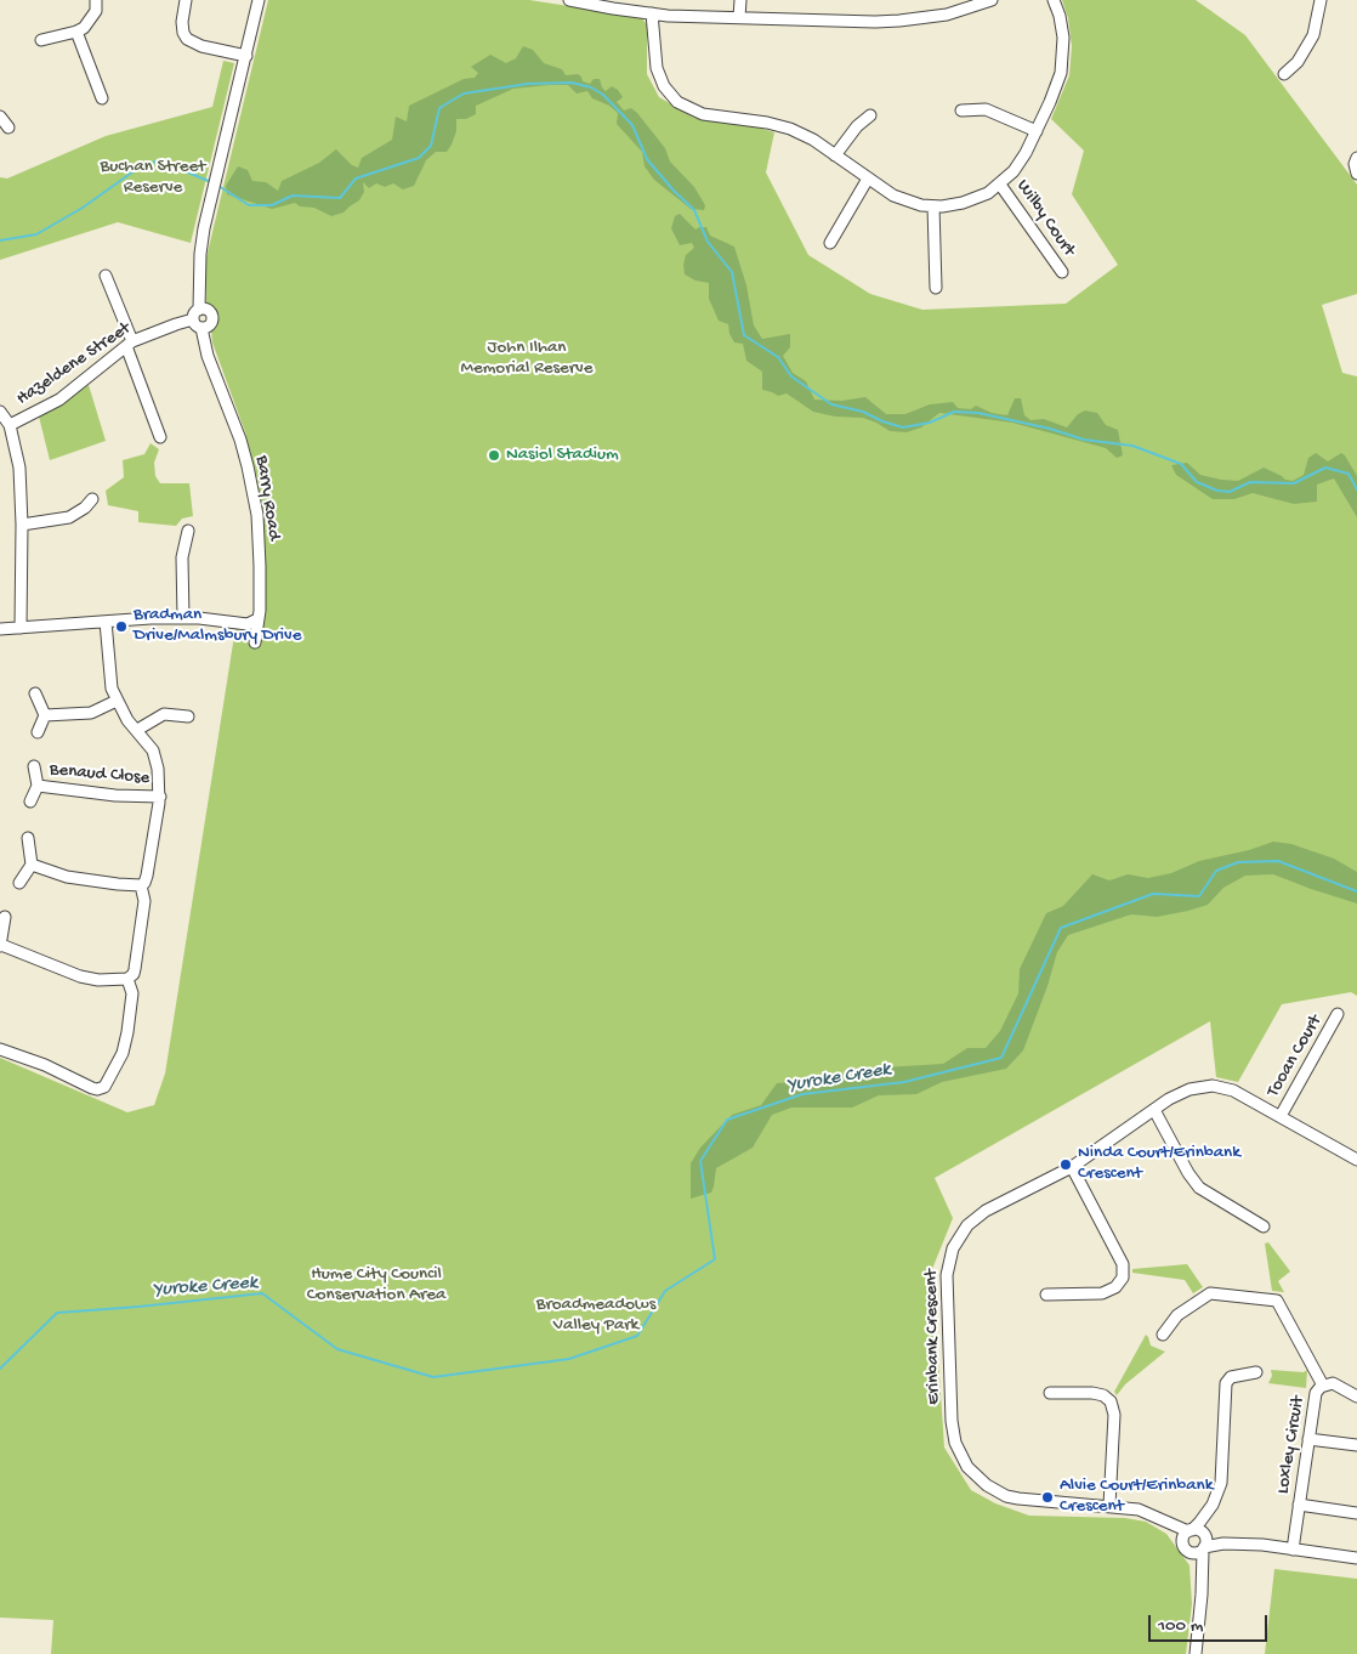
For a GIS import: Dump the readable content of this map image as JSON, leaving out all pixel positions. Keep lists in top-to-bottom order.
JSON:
{
  "streets": {
    "street": [
      "Wilby Court",
      "Hazeldene Street",
      "Barry Road",
      "Benaud Close",
      "Tooan Court",
      "Erinbank Crescent",
      "Loxley Circuit"
    ]
  },
  "crossings": [
    ["Hazeldene Street", "Barry Road"],
    ["Tooan Court", "Erinbank Crescent"]
  ],
  "water": ["Yuroke Creek"],
  "parks": [
    "Buchan Street Reserve",
    "John Ilhan Memorial Reserve",
    "Hume City Council Conservation Area",
    "Broadmeadows Valley Park"
  ],
  "places": [
    "Nasiol Stadium",
    "Bradman Drive/Malmsbury Drive",
    "Ninda Court/Erinbank Crescent",
    "Alvie Court/Erinbank Crescent"
  ],
  "scale_bar": "100 m"
}
